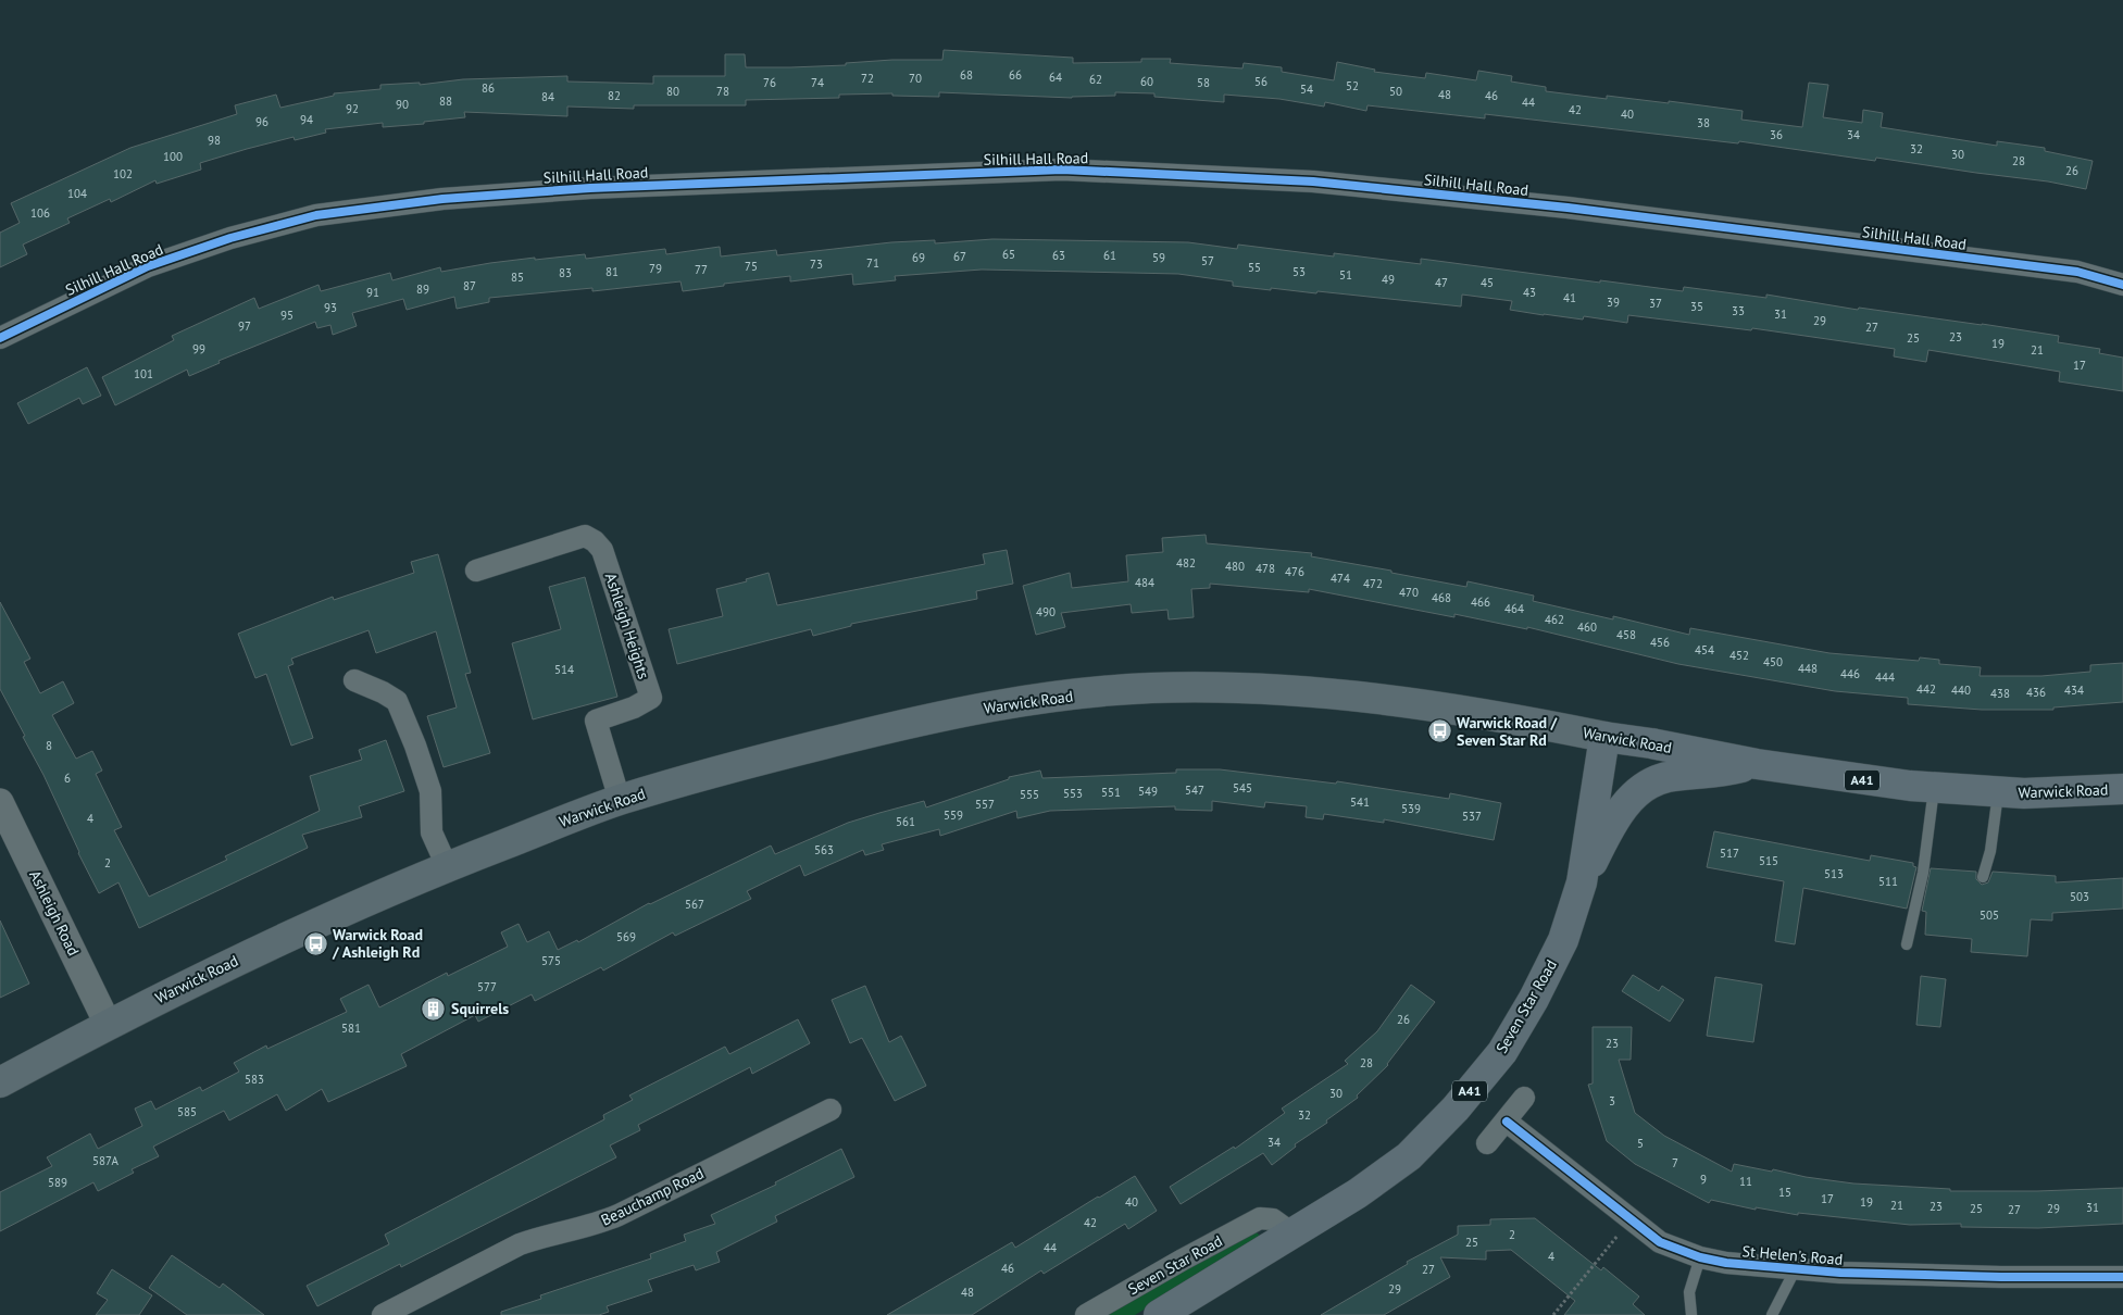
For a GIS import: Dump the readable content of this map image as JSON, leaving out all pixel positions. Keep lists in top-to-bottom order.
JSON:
{
  "streets": {
    "highway": ["Warwick Road", "A41", "Seven Star Road"],
    "street": [
      "Silhill Hall Road",
      "Ashleigh Heights",
      "Ashleigh Road",
      "Beauchamp Road",
      "St Helen's Road"
    ]
  },
  "crossings": [
    ["Ashleigh Heights", "Warwick Road"],
    ["Warwick Road", "Ashleigh Road"],
    ["Warwick Road", "Seven Star Road"]
  ],
  "places": {
    "bus stop": ["Warwick Road / Seven Star Rd", "Warwick Road / Ashleigh Rd"],
    "building": ["Squirrels"]
  },
  "house_numbers": [
    "68",
    "66",
    "64",
    "72",
    "70",
    "62",
    "60",
    "56",
    "76",
    "74",
    "58",
    "52",
    "86",
    "54",
    "80",
    "78",
    "50",
    "48",
    "82",
    "46",
    "84",
    "88",
    "44",
    "90",
    "92",
    "42",
    "40",
    "94",
    "96",
    "38",
    "36",
    "34",
    "98",
    "32",
    "30",
    "100",
    "28",
    "26",
    "102",
    "104",
    "106",
    "65",
    "63",
    "61",
    "67",
    "69",
    "59",
    "57",
    "71",
    "73",
    "75",
    "55",
    "79",
    "77",
    "81",
    "53",
    "83",
    "51",
    "85",
    "49",
    "47",
    "45",
    "87",
    "89",
    "91",
    "43",
    "41",
    "39",
    "37",
    "35",
    "93",
    "33",
    "31",
    "95",
    "29",
    "97",
    "27",
    "23",
    "25",
    "19",
    "99",
    "21",
    "17",
    "101",
    "482",
    "480",
    "478",
    "476",
    "474",
    "484",
    "472",
    "470",
    "468",
    "466",
    "464",
    "490",
    "462",
    "460",
    "458",
    "456",
    "454",
    "452",
    "450",
    "448",
    "514",
    "446",
    "444",
    "442",
    "440",
    "434",
    "436",
    "438",
    "8",
    "6",
    "545",
    "547",
    "549",
    "551",
    "553",
    "555",
    "541",
    "557",
    "539",
    "559",
    "537",
    "4",
    "561",
    "563",
    "517",
    "515",
    "2",
    "513",
    "511",
    "503",
    "567",
    "505",
    "569",
    "575",
    "577",
    "26",
    "581",
    "23",
    "28",
    "583",
    "30",
    "3",
    "585",
    "32",
    "34",
    "5",
    "587A",
    "7",
    "9",
    "11",
    "589",
    "15",
    "17",
    "40",
    "19",
    "21",
    "23",
    "31",
    "25",
    "29",
    "27",
    "42",
    "2",
    "25",
    "44",
    "4",
    "46",
    "27",
    "29",
    "48"
  ]
}
